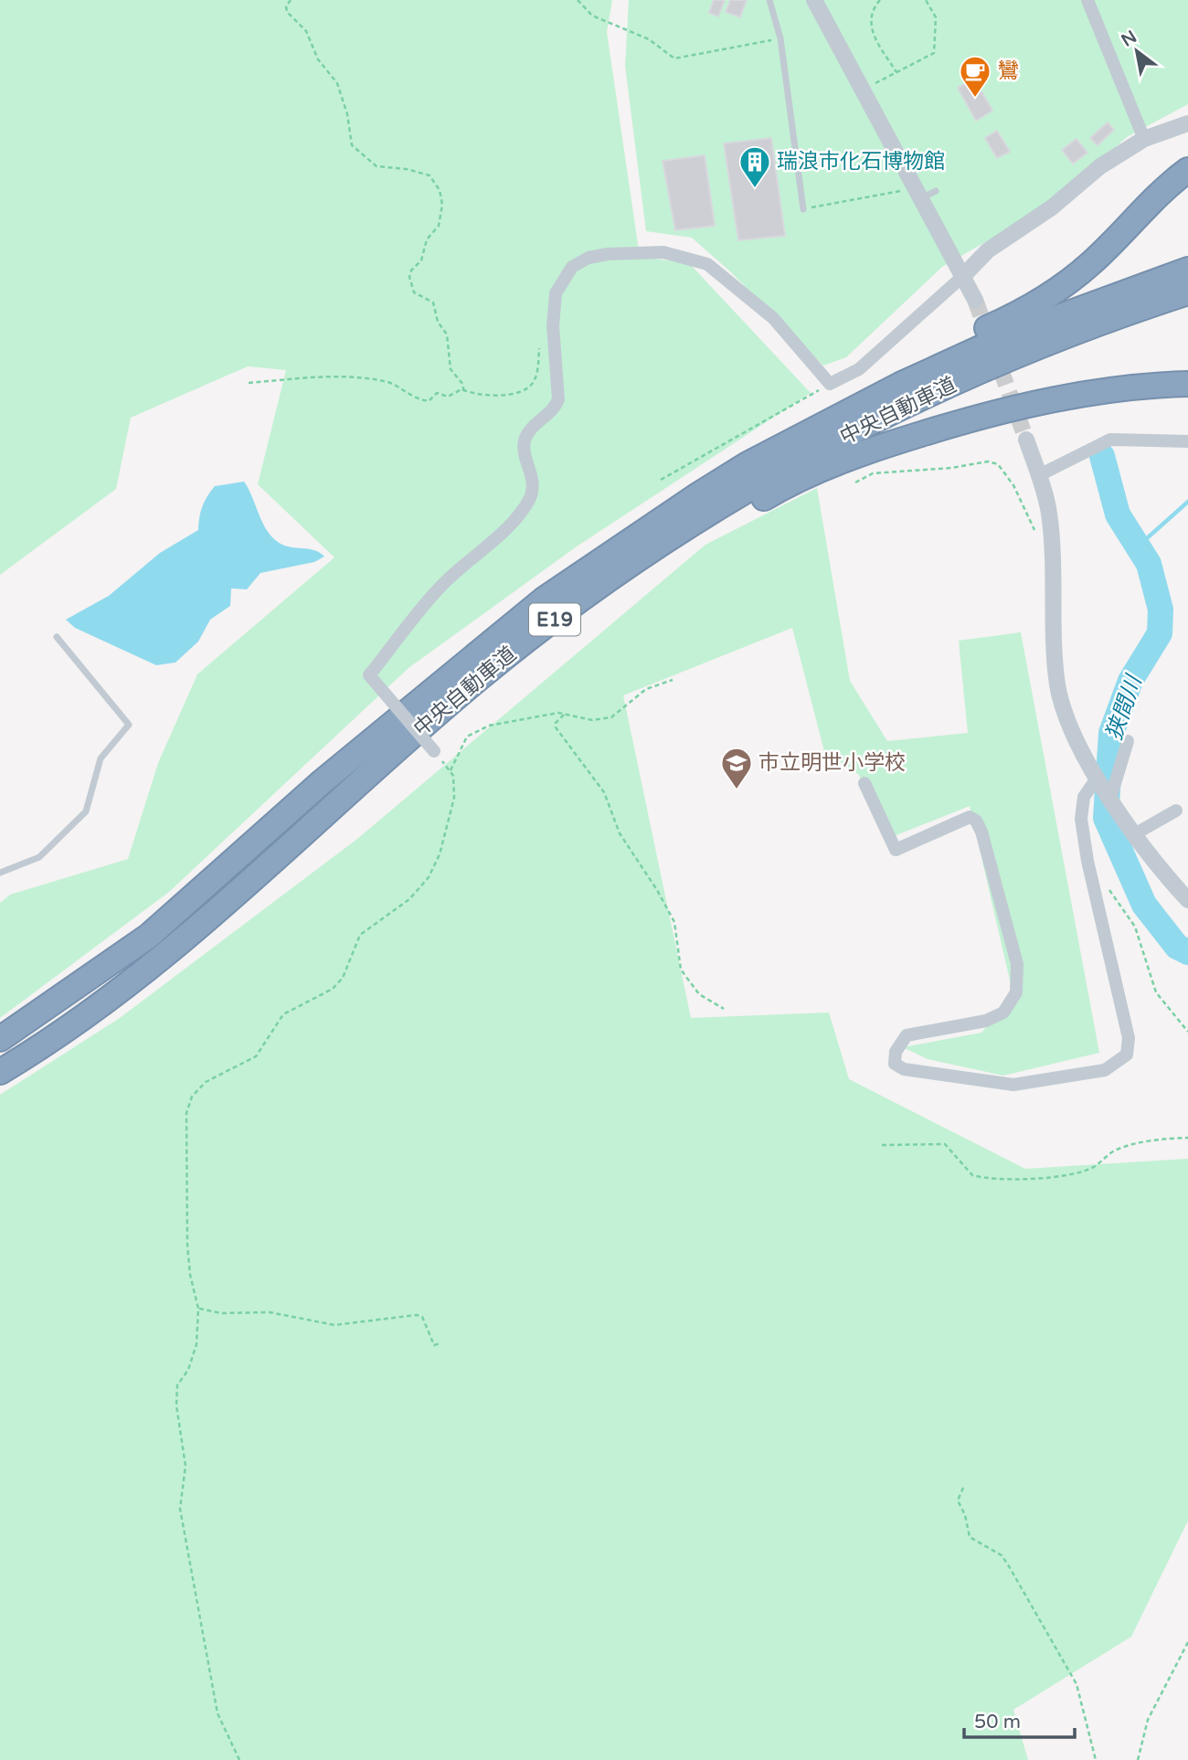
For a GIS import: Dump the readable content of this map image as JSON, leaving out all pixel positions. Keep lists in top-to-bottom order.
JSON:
{
  "streets": {
    "highway": ["中央自動車道", "E19"]
  },
  "water": ["狭間川"],
  "places": {
    "cafe": ["鸞"],
    "building": ["瑞浪市化石博物館"],
    "school or university": ["市立明世小学校"]
  },
  "scale_bar": "50 m",
  "north": "top left"
}
